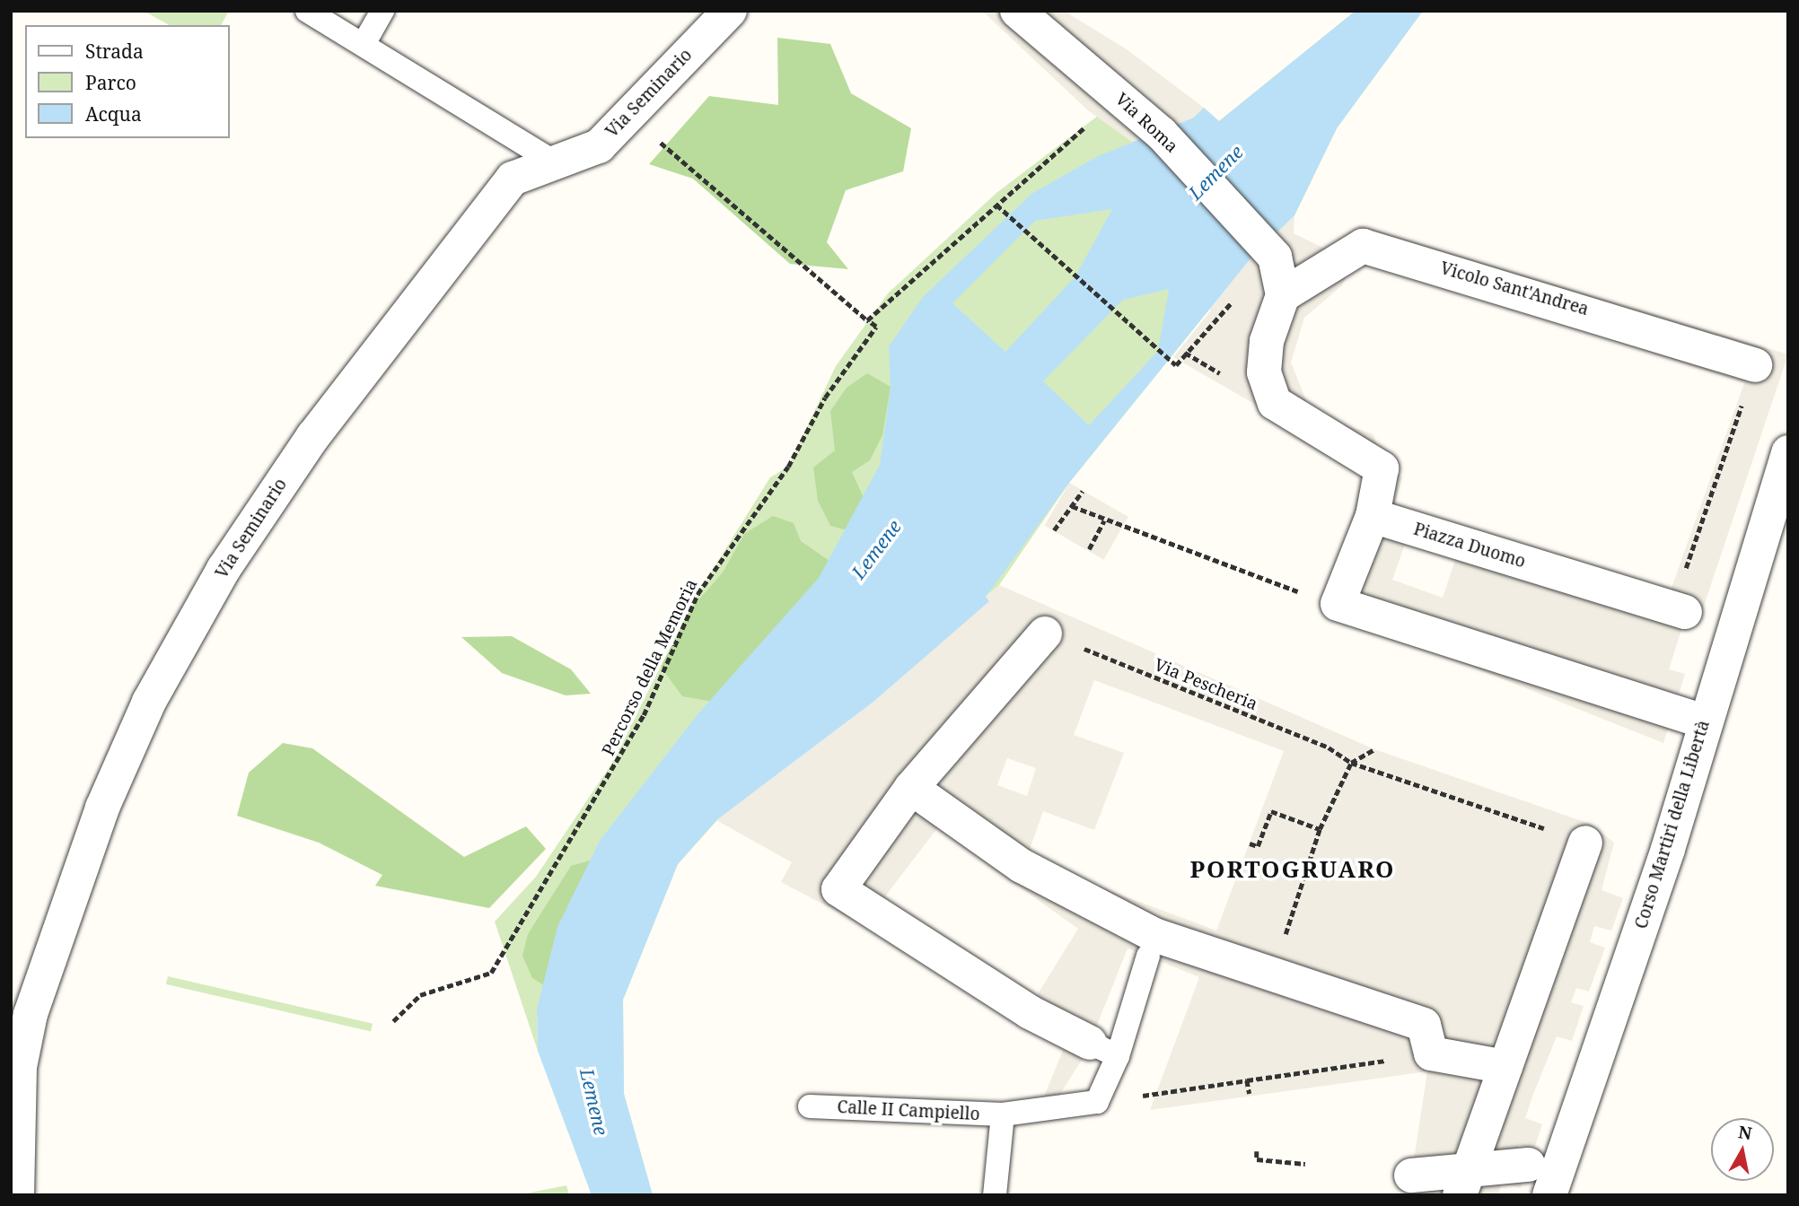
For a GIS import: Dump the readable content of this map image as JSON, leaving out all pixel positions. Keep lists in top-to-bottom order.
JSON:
{
  "streets": {
    "street": [
      "Via Seminario",
      "Via Roma",
      "Vicolo Sant'Andrea",
      "Piazza Duomo",
      "Corso Martiri della Libertà"
    ],
    "lane": ["Calle II Campiello"],
    "path": ["Percorso della Memoria", "Via Pescheria"]
  },
  "districts": ["PORTOGRUARO"],
  "water": ["Lemene"],
  "legend": ["Strada", "Parco", "Acqua"],
  "north": "top"
}
